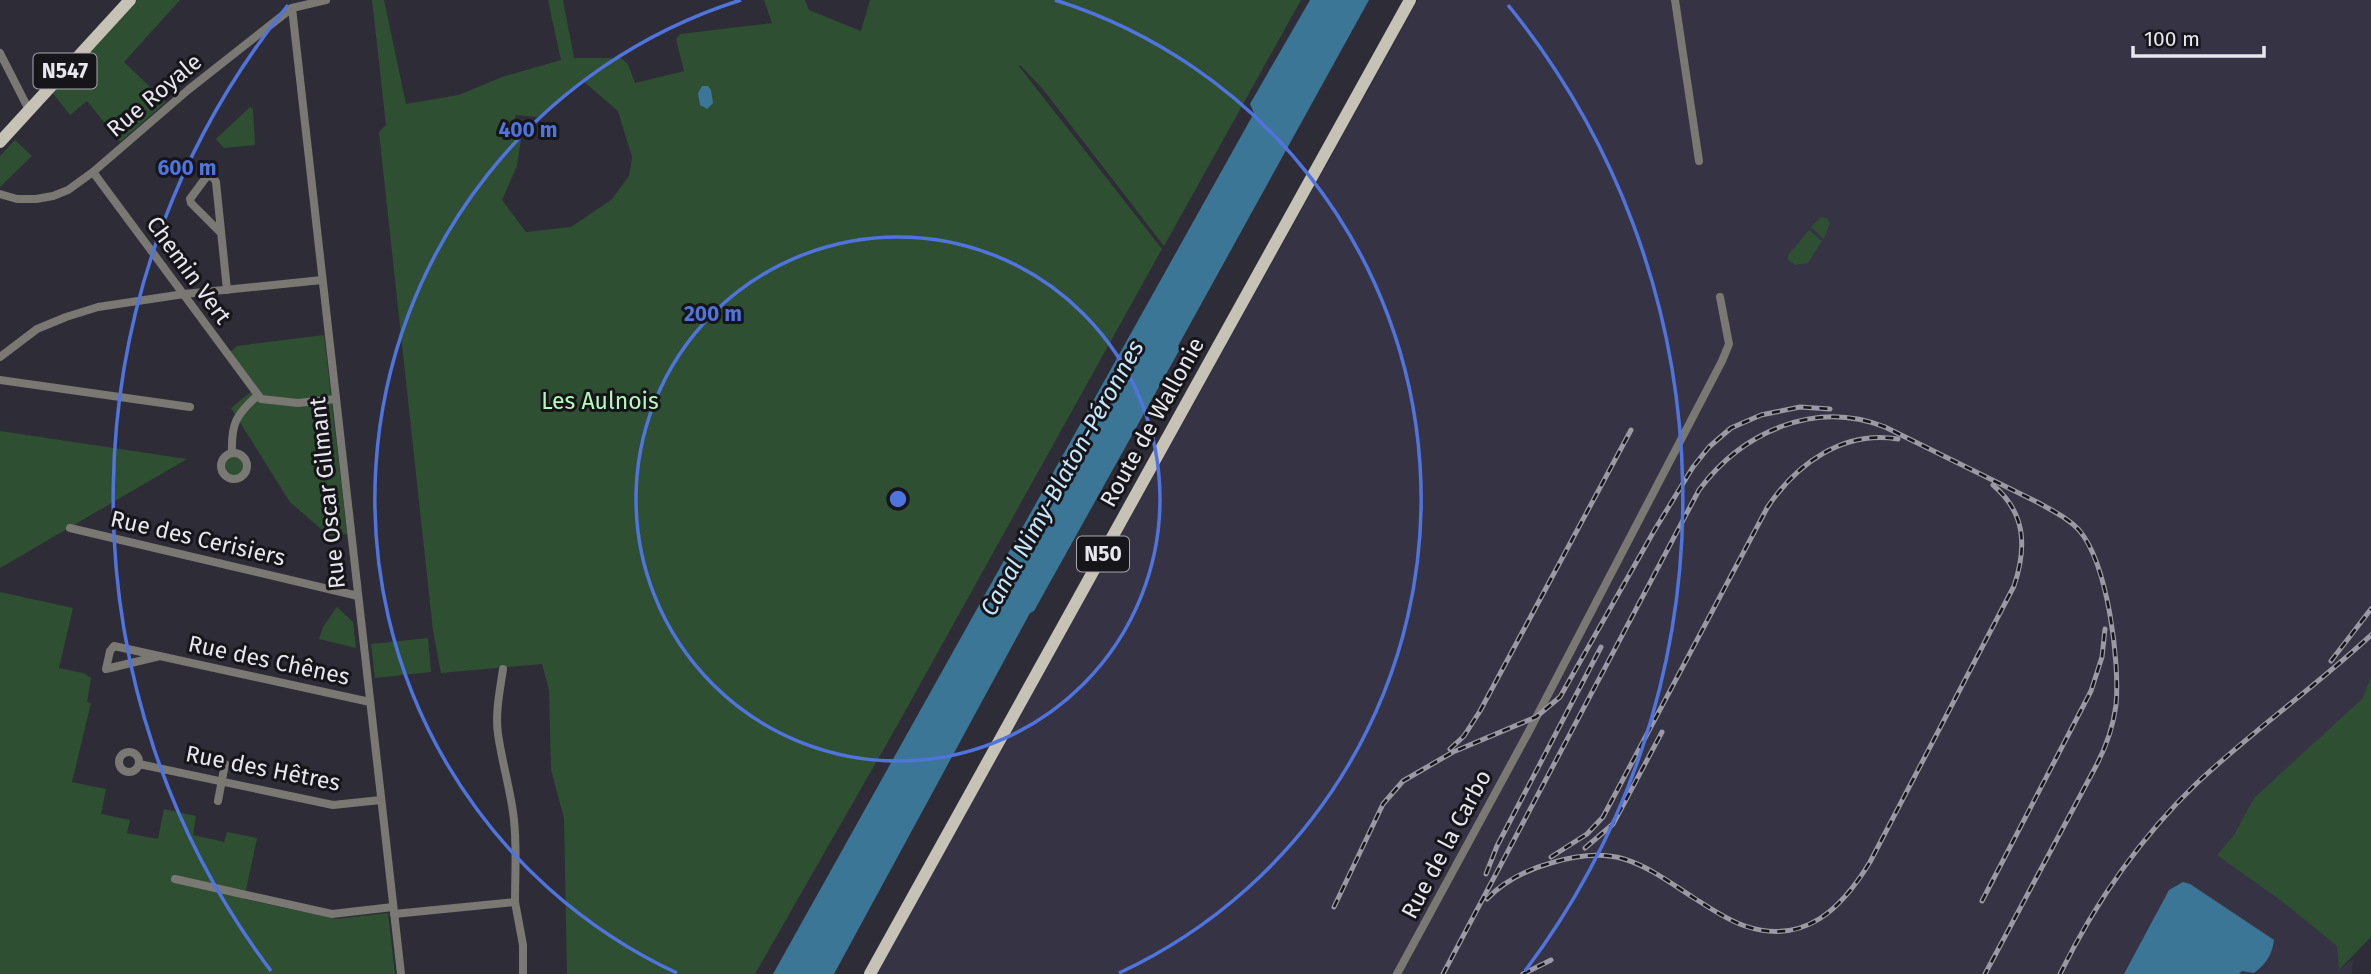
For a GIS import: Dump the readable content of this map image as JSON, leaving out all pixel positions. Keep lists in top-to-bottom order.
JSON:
{
  "streets": {
    "main road": ["N547", "Route de Wallonie", "N50"],
    "street": [
      "Rue Royale",
      "Chemin Vert",
      "Rue Oscar Gilmant",
      "Rue des Cerisiers",
      "Rue des Chênes",
      "Rue des Hêtres",
      "Rue de la Carbo"
    ]
  },
  "crossings": [
    ["Rue Royale", "Chemin Vert"],
    ["Rue Royale", "Rue Oscar Gilmant"],
    ["Rue Oscar Gilmant", "Rue des Cerisiers"],
    ["Rue Oscar Gilmant", "Rue des Chênes"],
    ["Rue Oscar Gilmant", "Rue des Hêtres"]
  ],
  "water": ["Canal Nimy-Blaton-Péronnes"],
  "parks": ["Les Aulnois"],
  "scale_bar": "100 m",
  "rings": ["400 m", "600 m", "200 m"]
}
